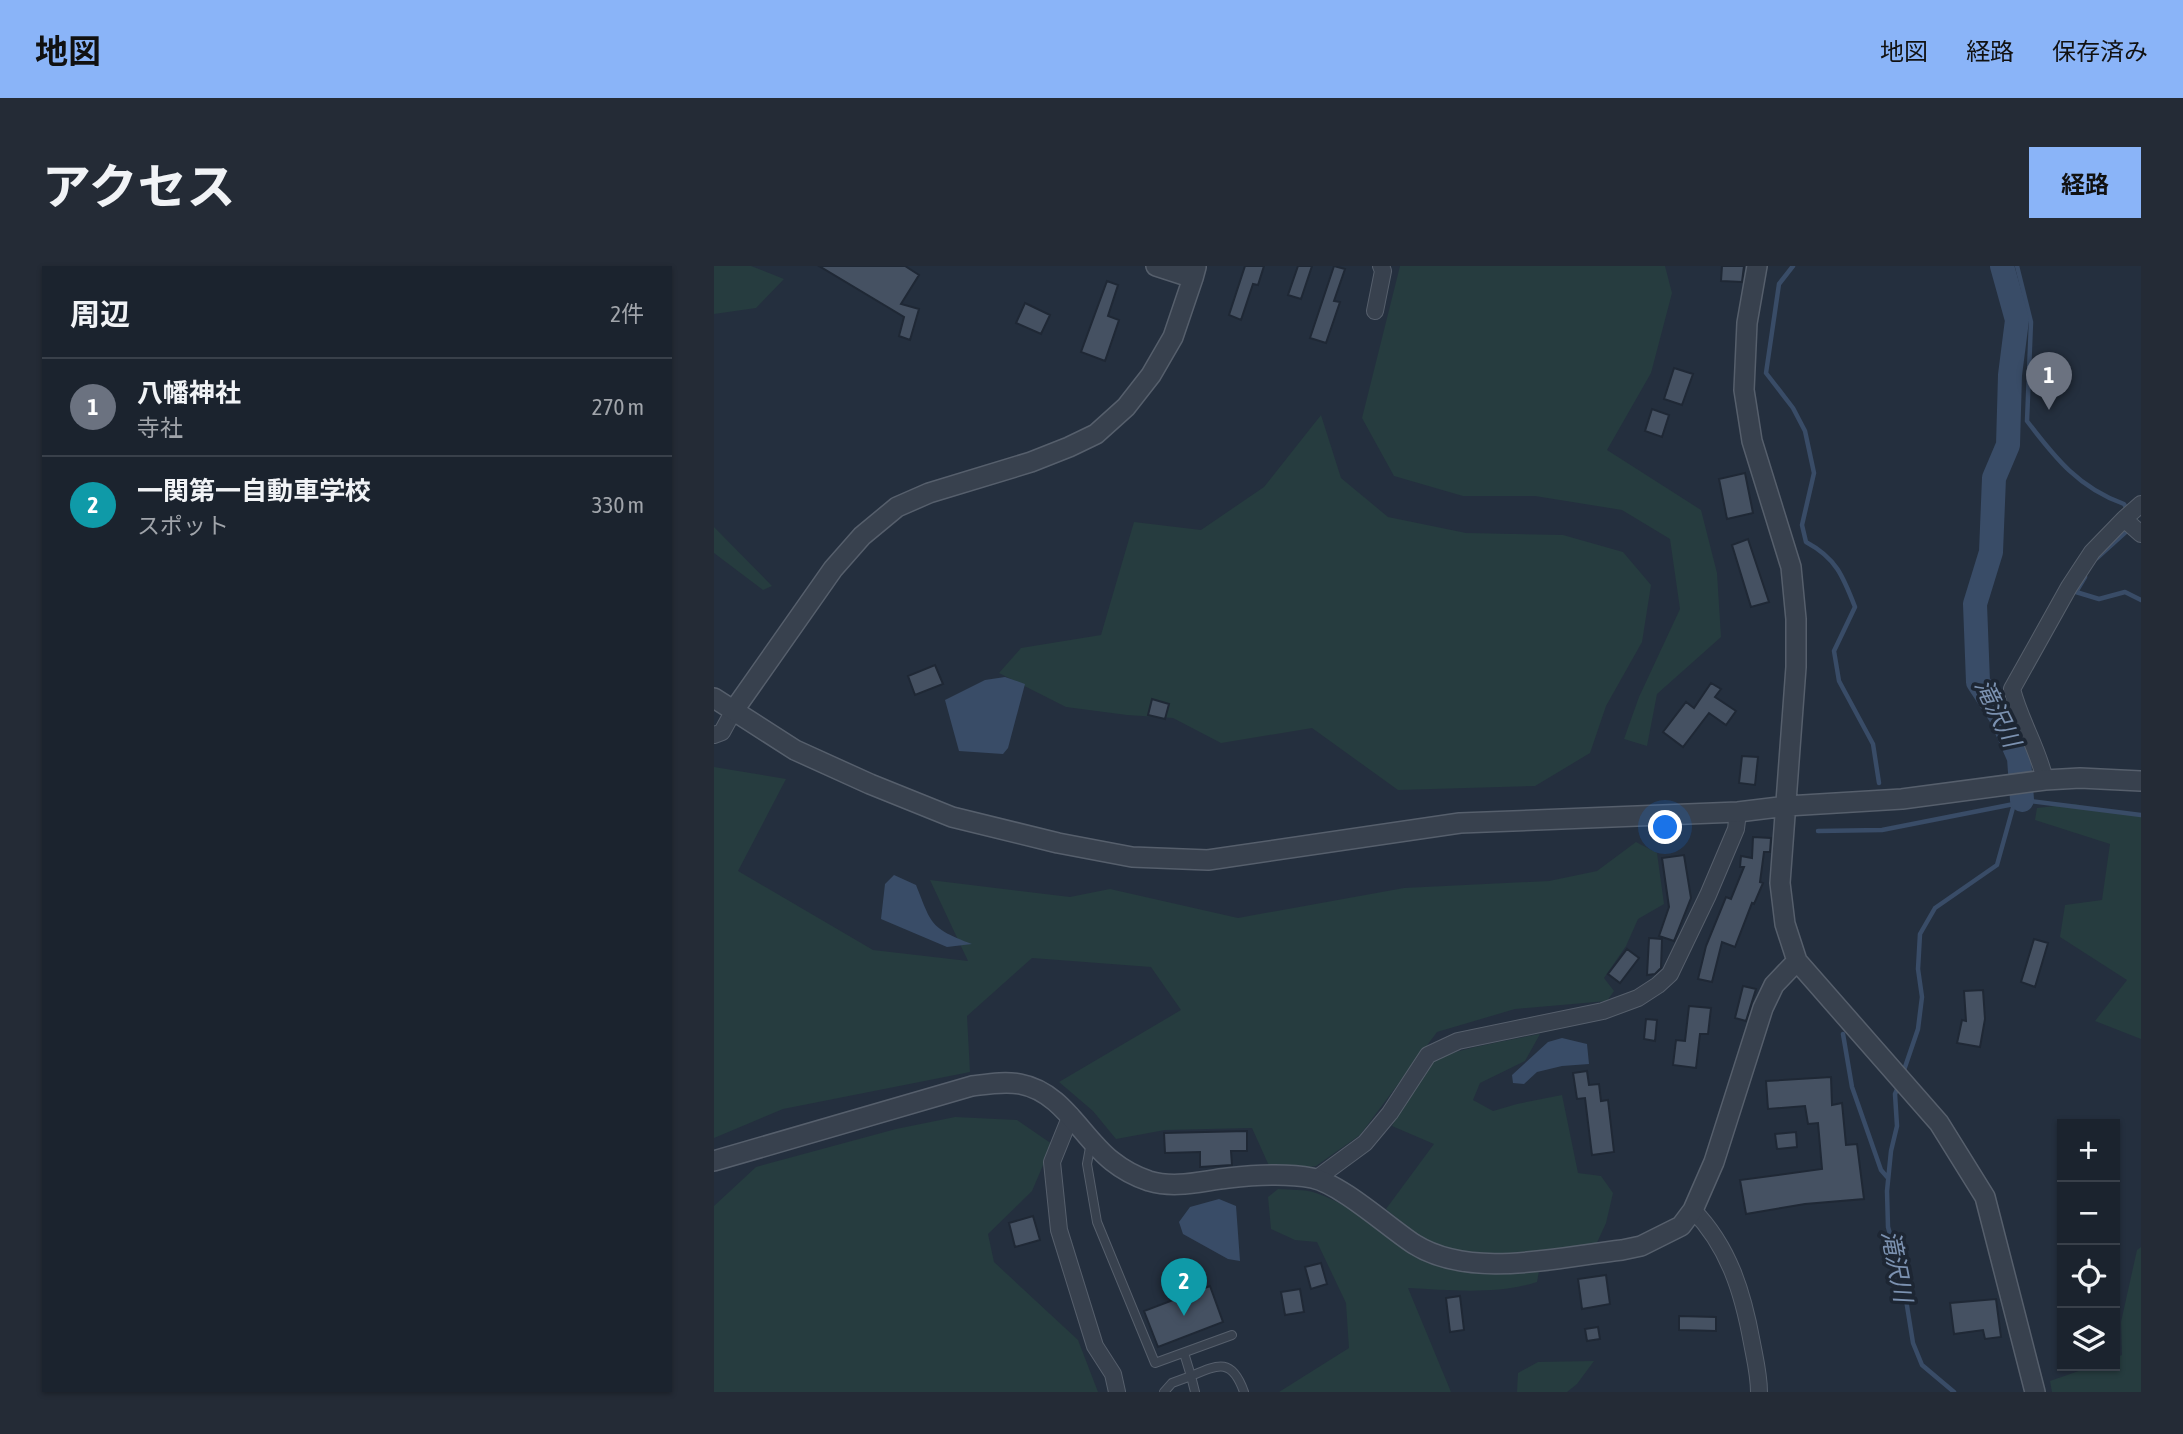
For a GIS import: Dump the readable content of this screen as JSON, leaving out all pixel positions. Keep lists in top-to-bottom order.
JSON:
{
  "water": ["滝沢川"],
  "page": {
    "header": "地図",
    "nav": ["地図", "経路", "保存済み"],
    "title": "アクセス",
    "buttons": "経路",
    "heading": ["周辺", "2件"],
    "pins": ["1", "2"],
    "list": [
      {
        "mark": "1",
        "name": "八幡神社",
        "note": "寺社",
        "value": "270 m"
      },
      {
        "mark": "2",
        "name": "一関第一自動車学校",
        "note": "スポット",
        "value": "330 m"
      }
    ],
    "map_buttons": ["+", "−"]
  }
}
